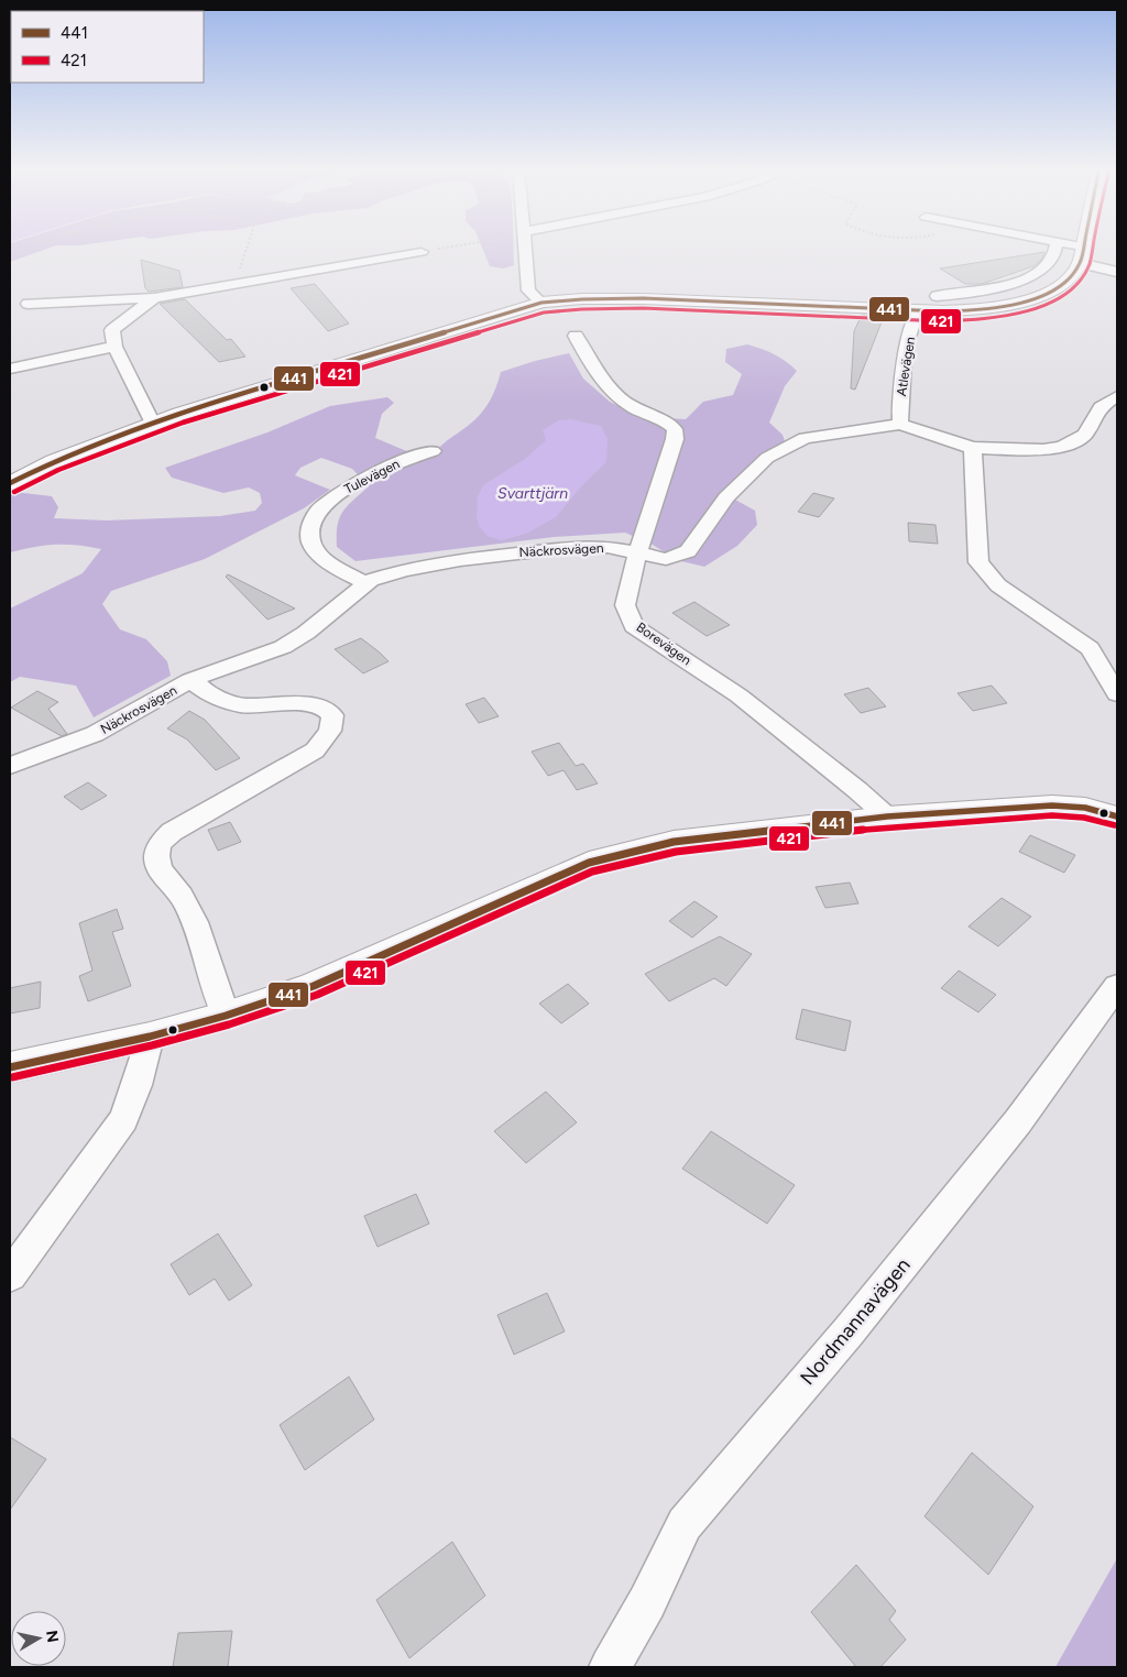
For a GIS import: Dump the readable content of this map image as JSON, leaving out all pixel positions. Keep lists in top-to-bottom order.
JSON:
{
  "streets": {
    "street": [
      "Atlevägen",
      "Tulevägen",
      "Näckrosvägen",
      "Borevägen",
      "Nordmannavägen"
    ]
  },
  "crossings": [
    ["Atlevägen", "Näckrosvägen"],
    ["Tulevägen", "Näckrosvägen"],
    ["Näckrosvägen", "Borevägen"]
  ],
  "water": ["Svarttjärn"],
  "lines": ["transit line 441", "transit line 421"],
  "legend": ["441", "421"],
  "north": "right"
}
